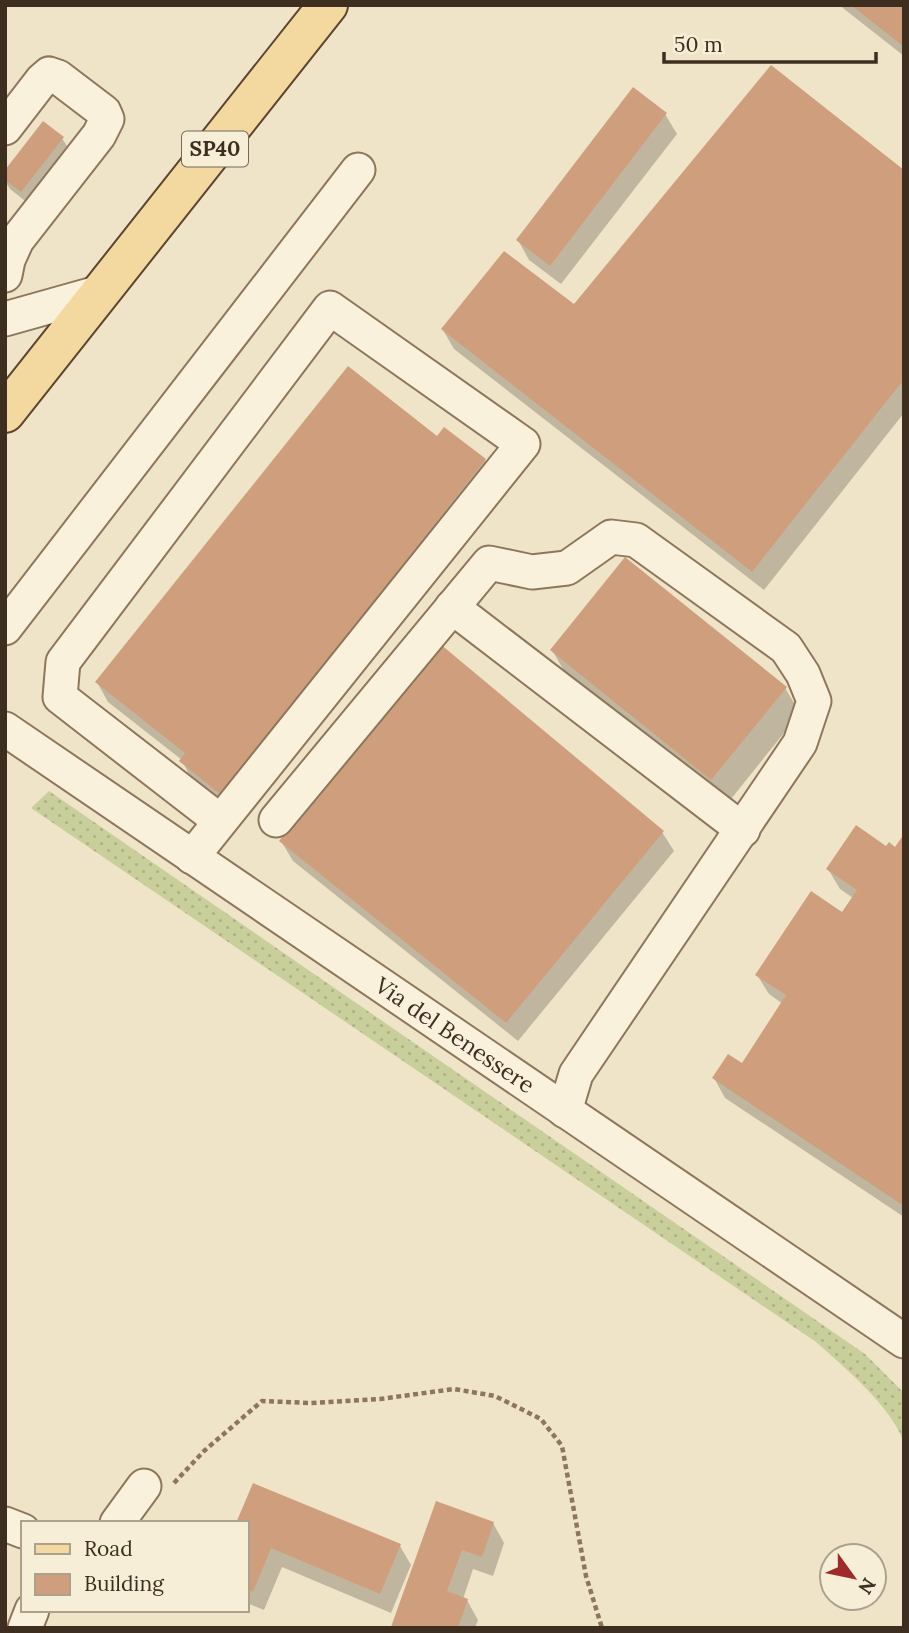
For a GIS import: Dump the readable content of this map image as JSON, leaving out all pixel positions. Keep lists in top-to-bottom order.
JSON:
{
  "streets": {
    "main road": ["SP40"],
    "street": ["Via del Benessere"]
  },
  "legend": ["Road", "Building"],
  "scale_bar": "50 m",
  "north": "bottom right"
}
